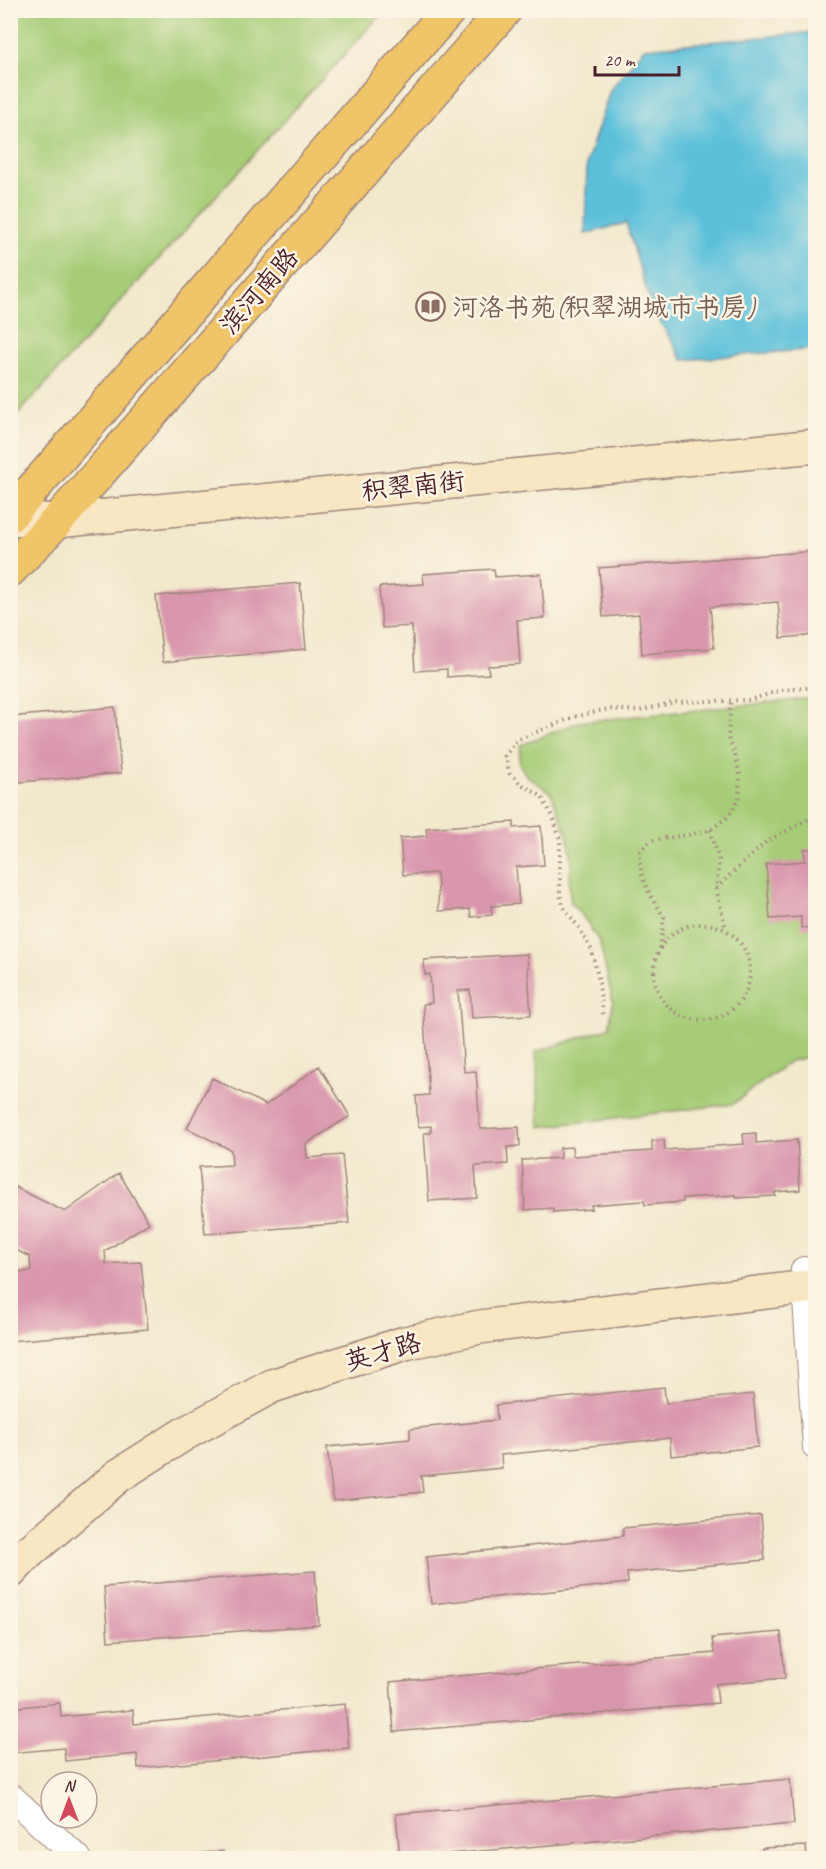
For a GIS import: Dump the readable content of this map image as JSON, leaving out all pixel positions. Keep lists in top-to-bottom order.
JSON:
{
  "streets": {
    "main road": ["滨河南路", "积翠南街", "英才路"]
  },
  "crossings": [
    ["滨河南路", "积翠南街"]
  ],
  "places": {
    "library": ["河洛书苑(积翠湖城市书房)"]
  },
  "scale_bar": "20 m",
  "north": "top"
}
